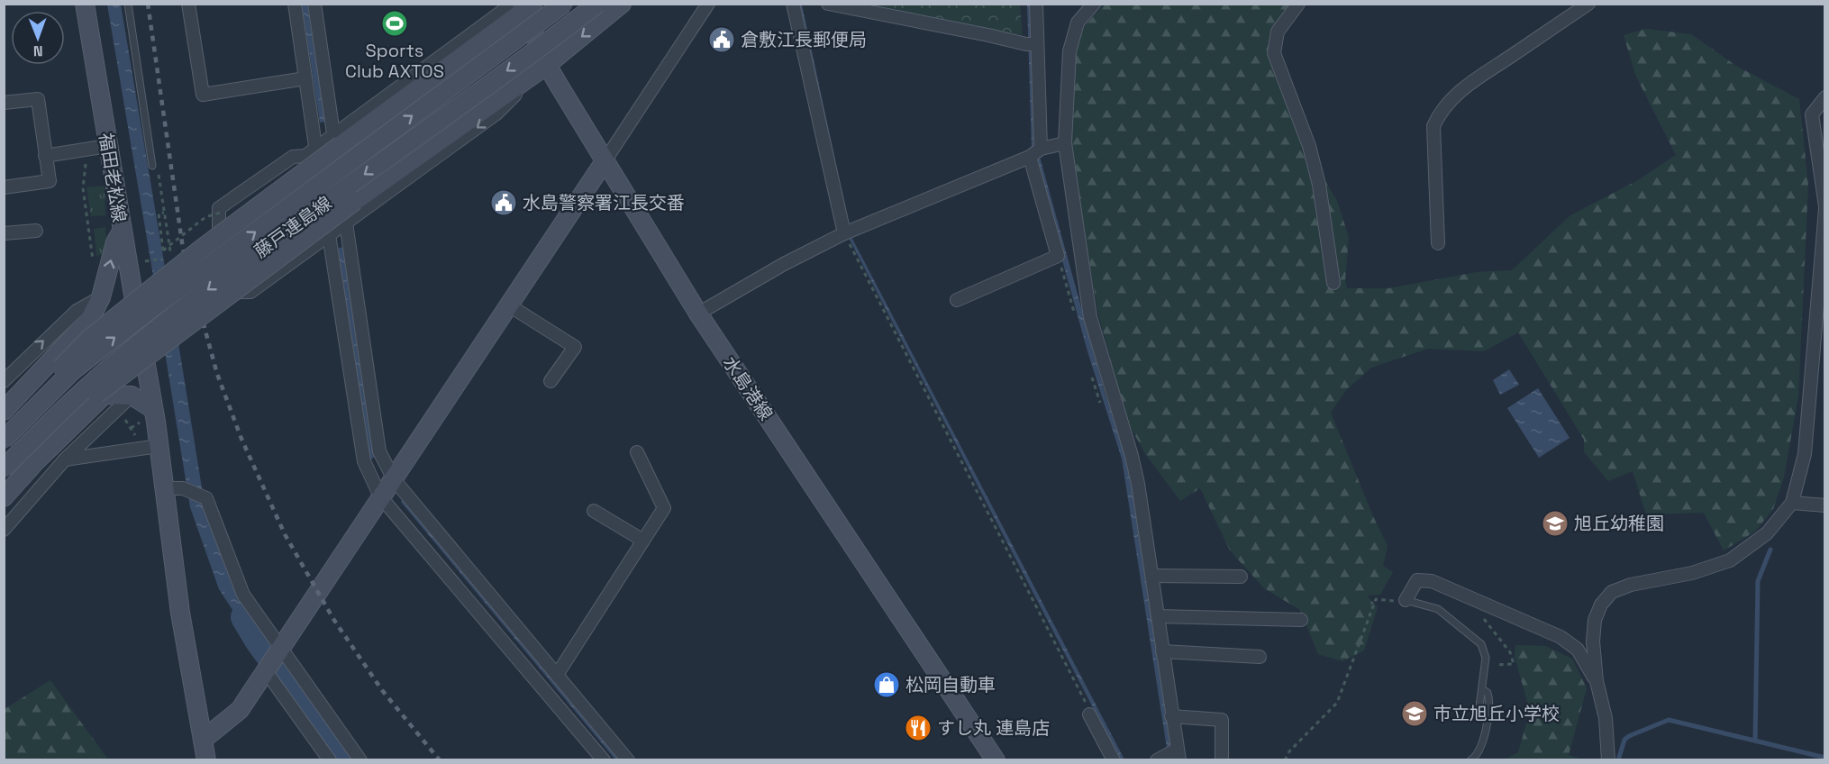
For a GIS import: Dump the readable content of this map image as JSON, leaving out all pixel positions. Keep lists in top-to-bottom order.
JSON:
{
  "streets": {
    "main road": ["福田老松線", "藤戸連島線", "水島港線"]
  },
  "places": {
    "sports": ["Sports Club AXTOS"],
    "public building": ["倉敷江長郵便局", "水島警察署江長交番"],
    "school or university": ["旭丘幼稚園", "市立旭丘小学校"],
    "shop": ["松岡自動車"],
    "restaurant": ["すし丸 連島店"]
  },
  "north": "bottom"
}
